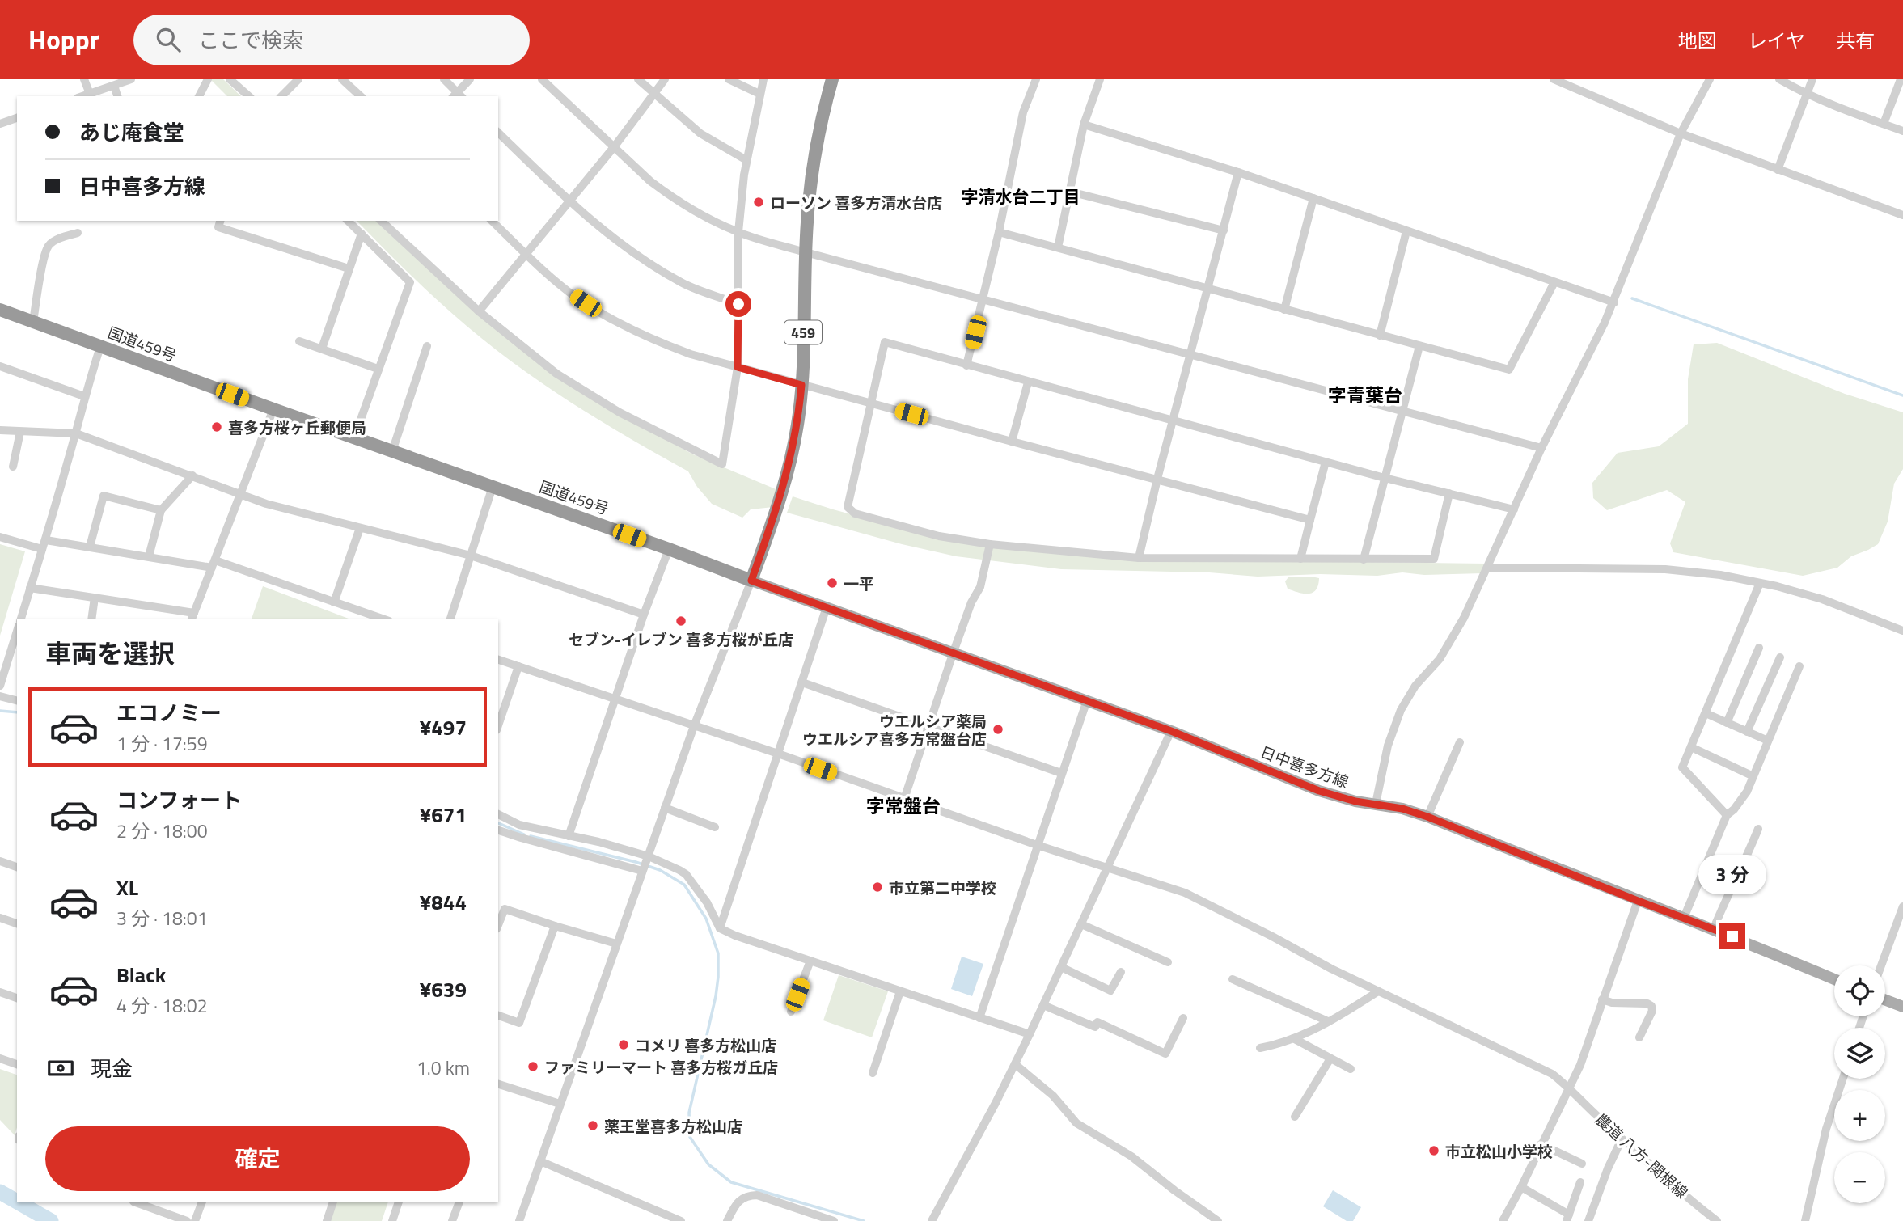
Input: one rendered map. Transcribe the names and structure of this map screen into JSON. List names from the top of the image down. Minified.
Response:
{"streets":{"highway":["459","国道459号"],"main road":["日中喜多方線"],"street":["農道 八方-関根線"]},"crossings":[["459","国道459号"],["459","日中喜多方線"],["国道459号","日中喜多方線"]],"districts":["字清水台二丁目","字青葉台","字常盤台"],"places":["ローソン 喜多方清水台店","喜多方桜ヶ丘郵便局","一平","セブン-イレブン 喜多方桜が丘店","ウエルシア薬局 ウエルシア喜多方常盤台店","市立第二中学校","コメリ 喜多方松山店","ファミリーマート 喜多方桜ガ丘店","薬王堂喜多方松山店","市立松山小学校"],"page":{"header":"Hoppr","search":"ここで検索","nav":["地図","レイヤ","共有"],"banner":["あじ庵食堂","日中喜多方線"],"heading":"車両を選択","list":[{"name":"エコノミー","note":"1 分 · 17:59","value":"¥497"},{"name":"コンフォート","note":"2 分 · 18:00","value":"¥671"},{"name":"XL","note":"3 分 · 18:01","value":"¥844"},{"name":"Black","note":"4 分 · 18:02","value":"¥639"}],"bubble":"3 分","map_buttons":["+","−"],"pay":["現金","1.0 km"],"buttons":"確定"}}
